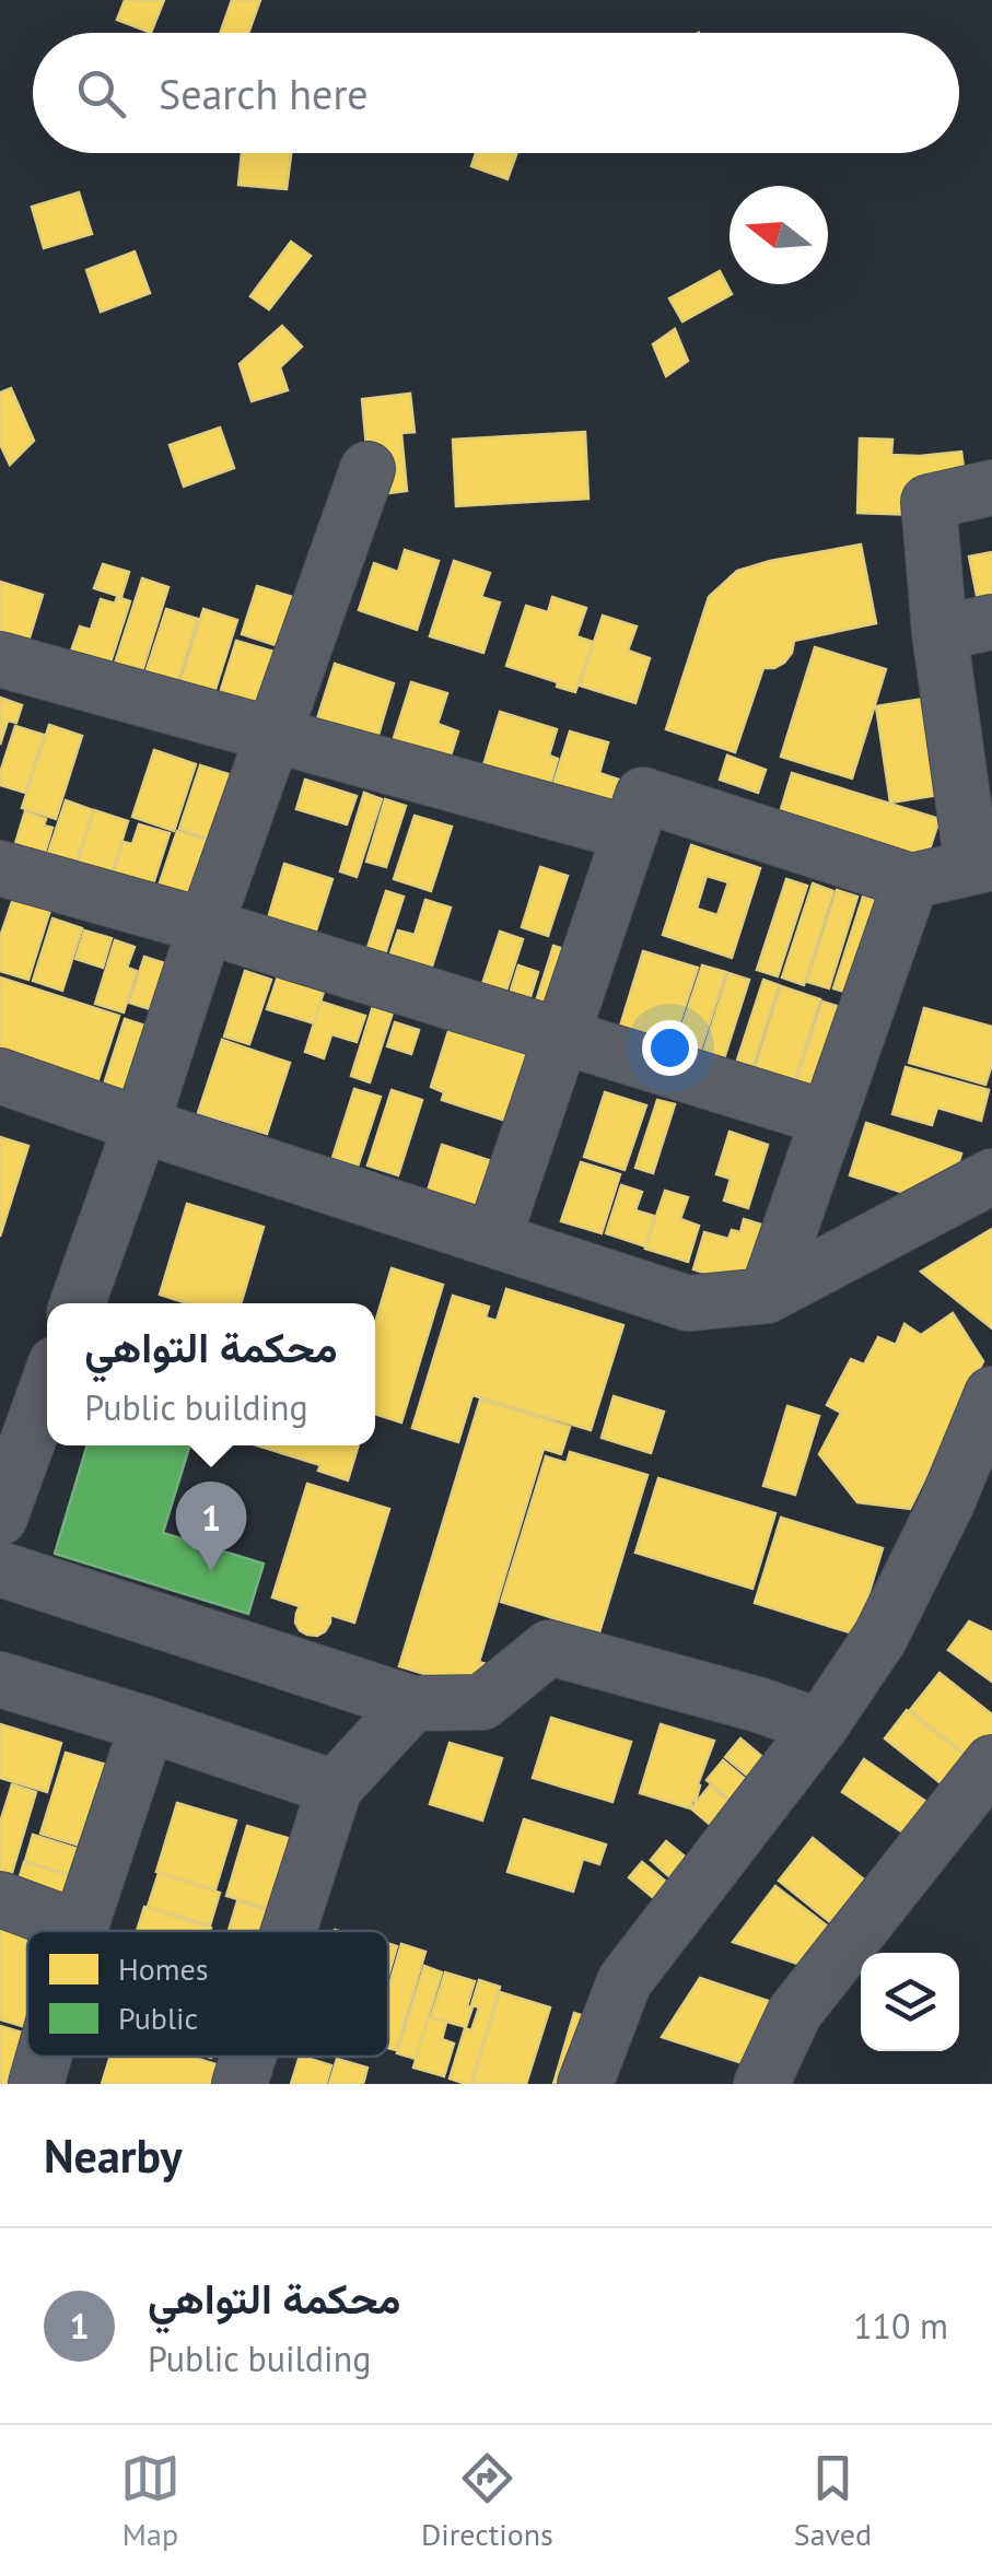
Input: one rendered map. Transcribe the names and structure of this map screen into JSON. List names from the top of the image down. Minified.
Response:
{"legend":["Homes","Public"],"north":"left","page":{"search":"Search here","popup":["محكمة التواهي","Public building"],"pins":"1","heading":"Nearby","list":[{"mark":"1","name":"محكمة التواهي","note":"Public building","value":"110 m"}],"nav":["Map","Directions","Saved"]}}
